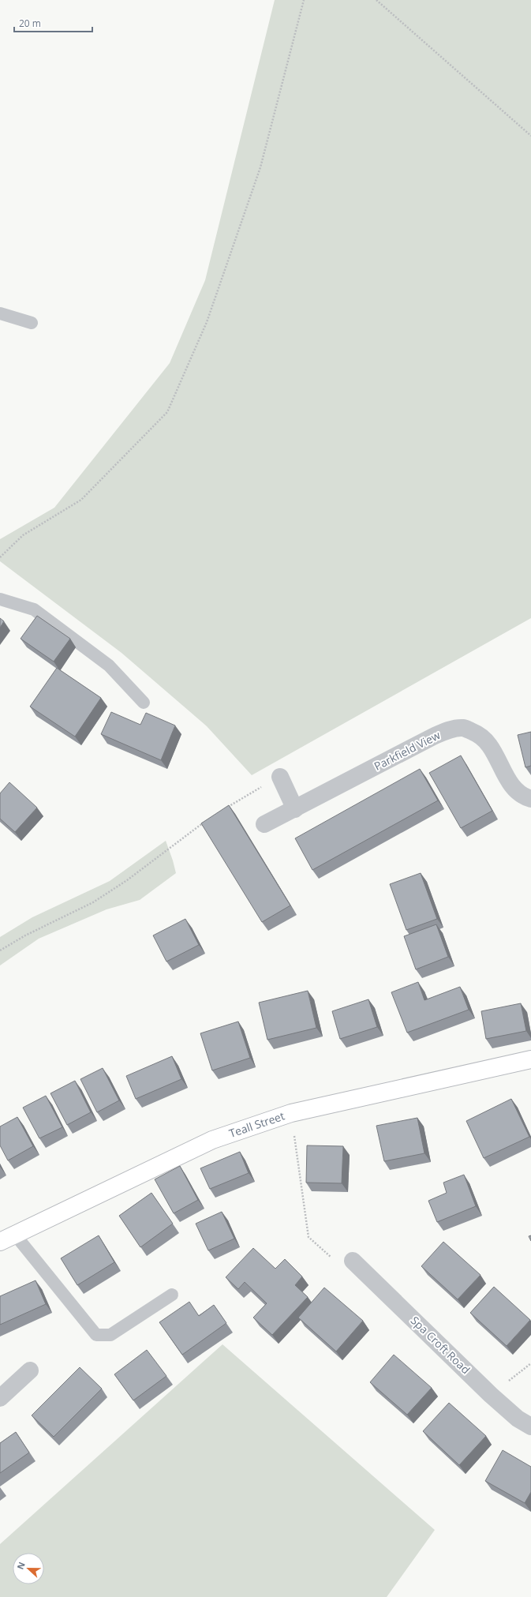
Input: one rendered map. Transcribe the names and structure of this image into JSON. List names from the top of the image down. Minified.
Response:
{"streets":{"street":["Parkfield View","Teall Street","Spa Croft Road"]},"scale_bar":"20 m","north":"left"}
